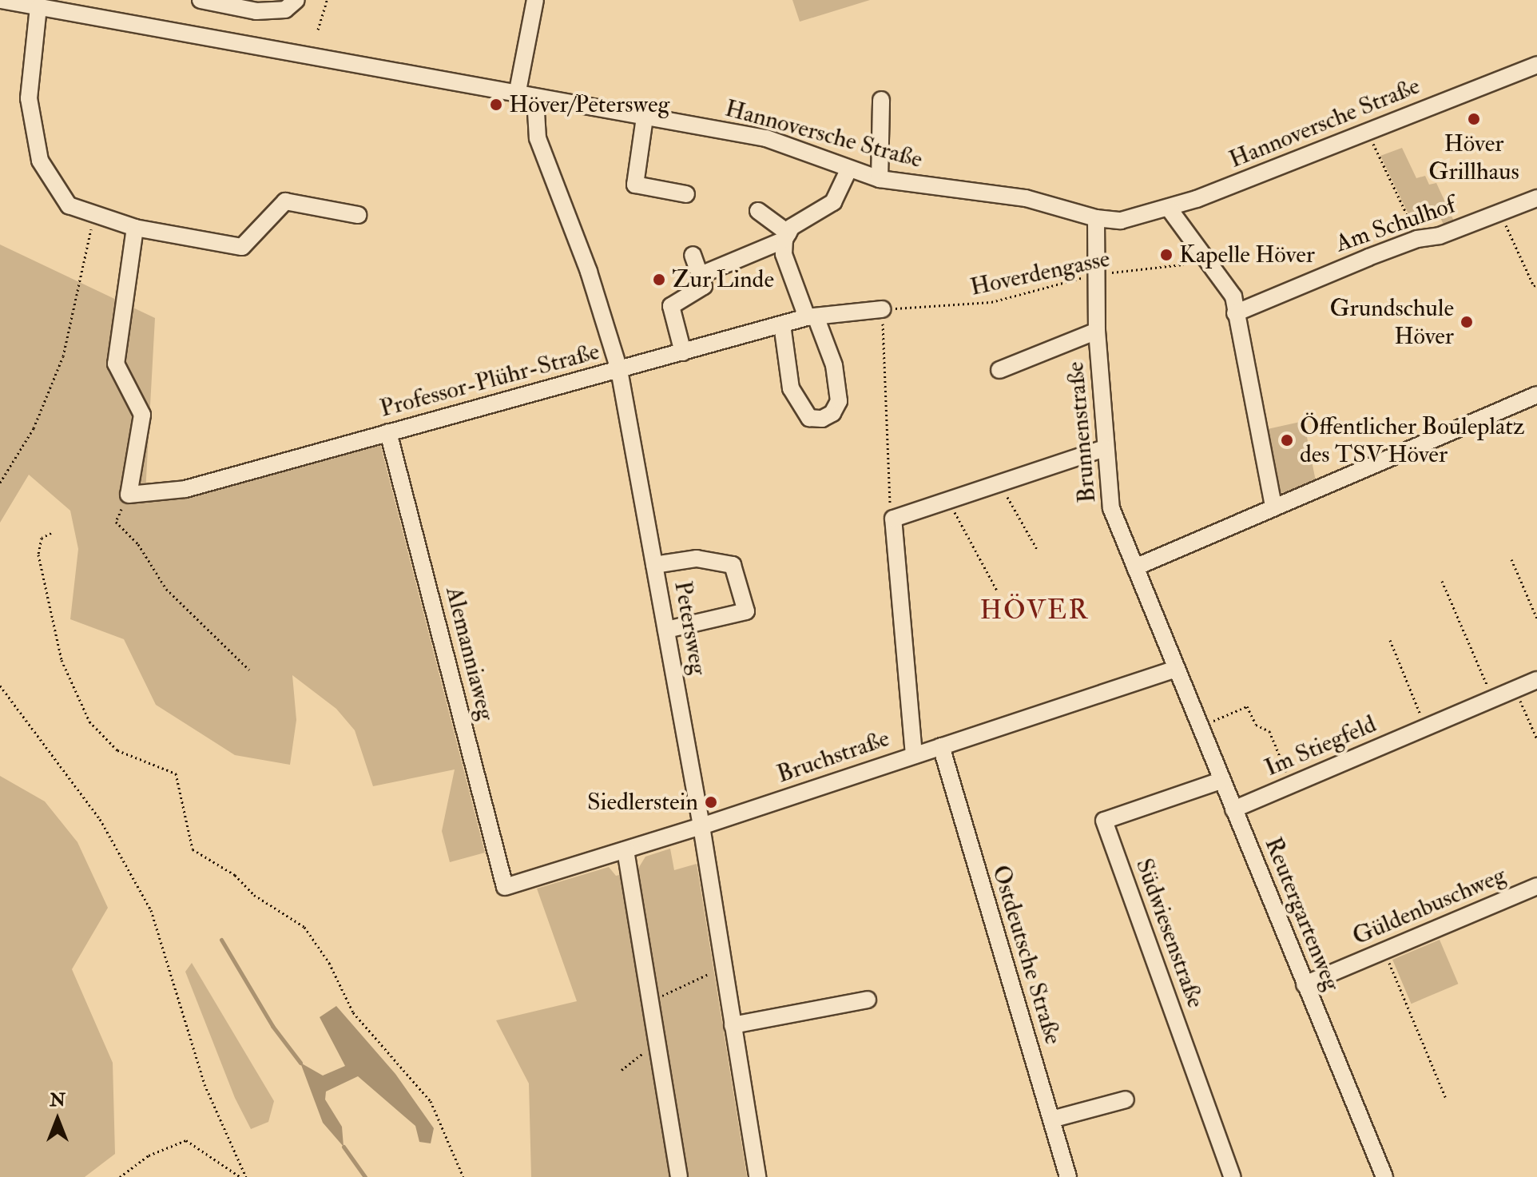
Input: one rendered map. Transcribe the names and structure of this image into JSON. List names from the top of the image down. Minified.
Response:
{"streets":{"street":["Hannoversche Straße","Am Schulhof","Professor-Plühr-Straße","Brunnenstraße","Petersweg","Alemanniaweg","Im Stiegfeld","Bruchstraße","Güldenbuschweg","Reutergartenweg","Südwiesenstraße","Ostdeutsche Straße"],"path":["Hoverdengasse"]},"crossings":[["Hannoversche Straße","Brunnenstraße"],["Hannoversche Straße","Petersweg"],["Hoverdengasse","Professor-Plühr-Straße"],["Hoverdengasse","Brunnenstraße"],["Professor-Plühr-Straße","Petersweg"],["Professor-Plühr-Straße","Alemanniaweg"],["Brunnenstraße","Bruchstraße"],["Brunnenstraße","Reutergartenweg"],["Petersweg","Bruchstraße"],["Alemanniaweg","Bruchstraße"],["Im Stiegfeld","Reutergartenweg"],["Bruchstraße","Reutergartenweg"],["Bruchstraße","Ostdeutsche Straße"],["Güldenbuschweg","Reutergartenweg"],["Reutergartenweg","Südwiesenstraße"]],"districts":["HÖVER"],"places":["Höver/Petersweg","Höver Grillhaus","Kapelle Höver","Zur Linde","Grundschule Höver","Öffentlicher Bouleplatz des TSV Höver","Siedlerstein"],"north":"top"}
